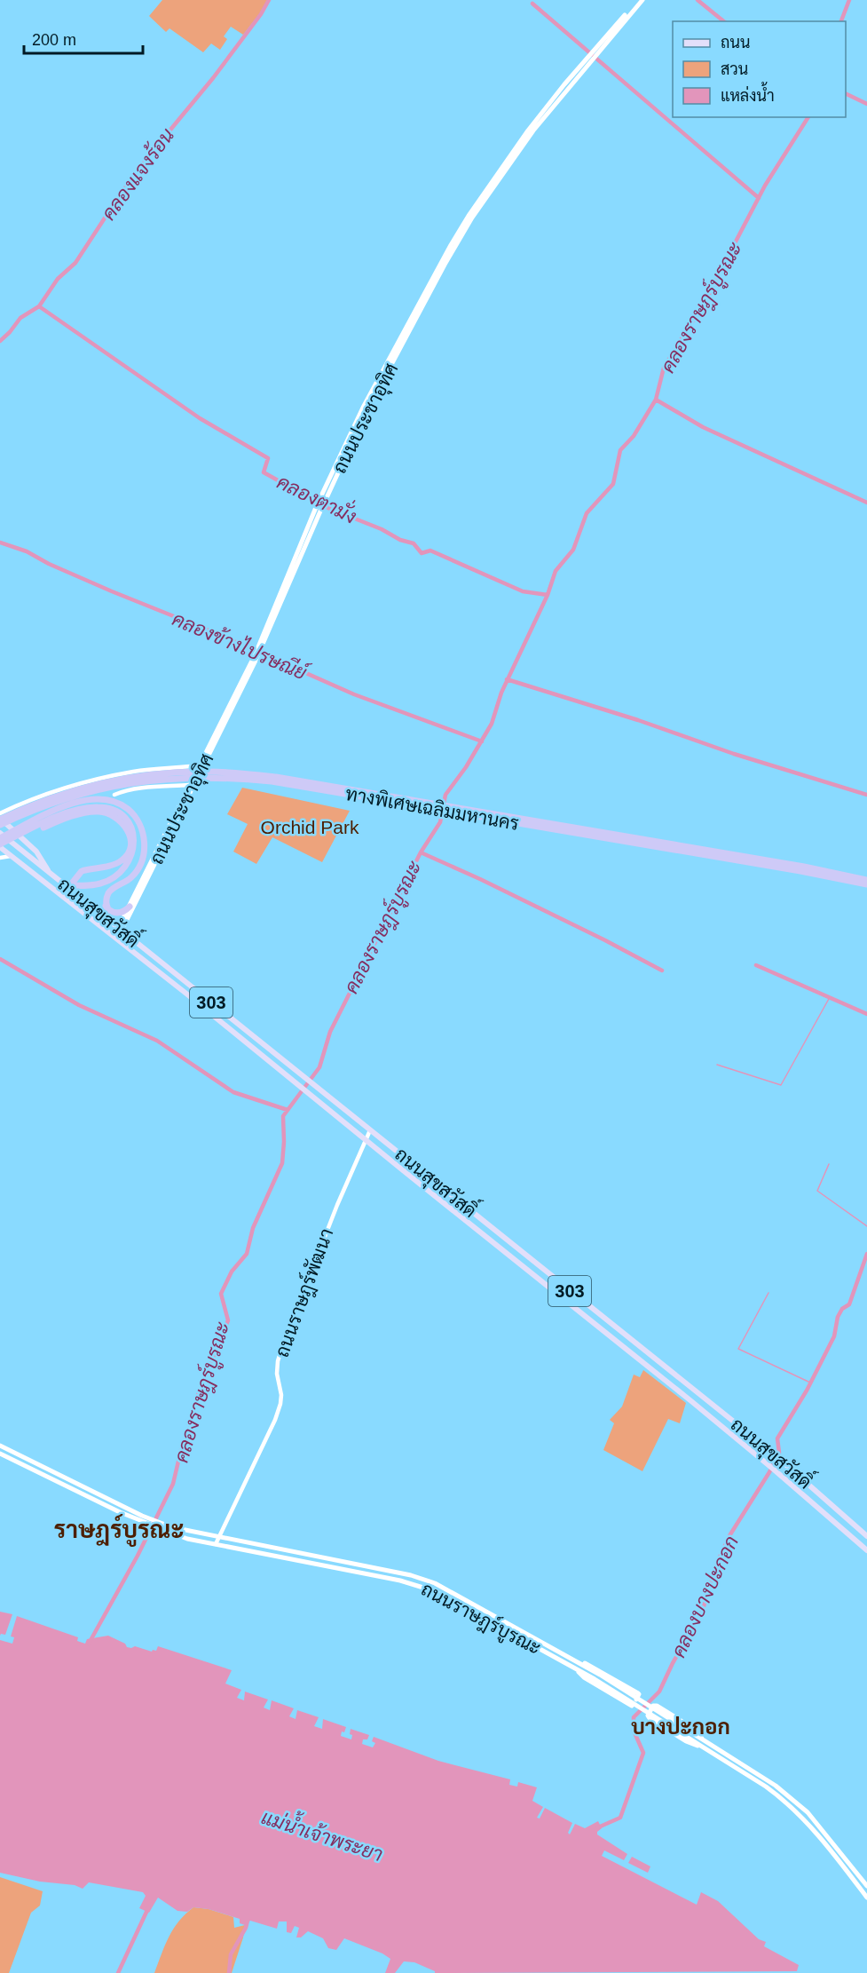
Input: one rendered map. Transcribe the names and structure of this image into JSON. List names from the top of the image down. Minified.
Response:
{"streets":{"highway":["ทางพิเศษเฉลิมมหานคร"],"main road":["ถนนประชาอุทิศ","ถนนสุขสวัสดิ์","303","ถนนราษฎร์บูรณะ"],"street":["ถนนราษฎร์พัฒนา"]},"crossings":[["ถนนประชาอุทิศ","ถนนสุขสวัสดิ์"],["ถนนสุขสวัสดิ์","ถนนราษฎร์พัฒนา"],["ถนนราษฎร์พัฒนา","ถนนราษฎร์บูรณะ"]],"districts":["ราษฎร์บูรณะ","บางปะกอก"],"water":["คลองแจงร้อน","คลองราษฎร์บูรณะ","คลองตามั่ง","คลองข้างไปรษณีย์","คลองบางปะกอก","แม่น้ำเจ้าพระยา"],"parks":["Orchid Park"],"legend":["ถนน","สวน","แหล่งน้ำ"],"scale_bar":"200 m"}
